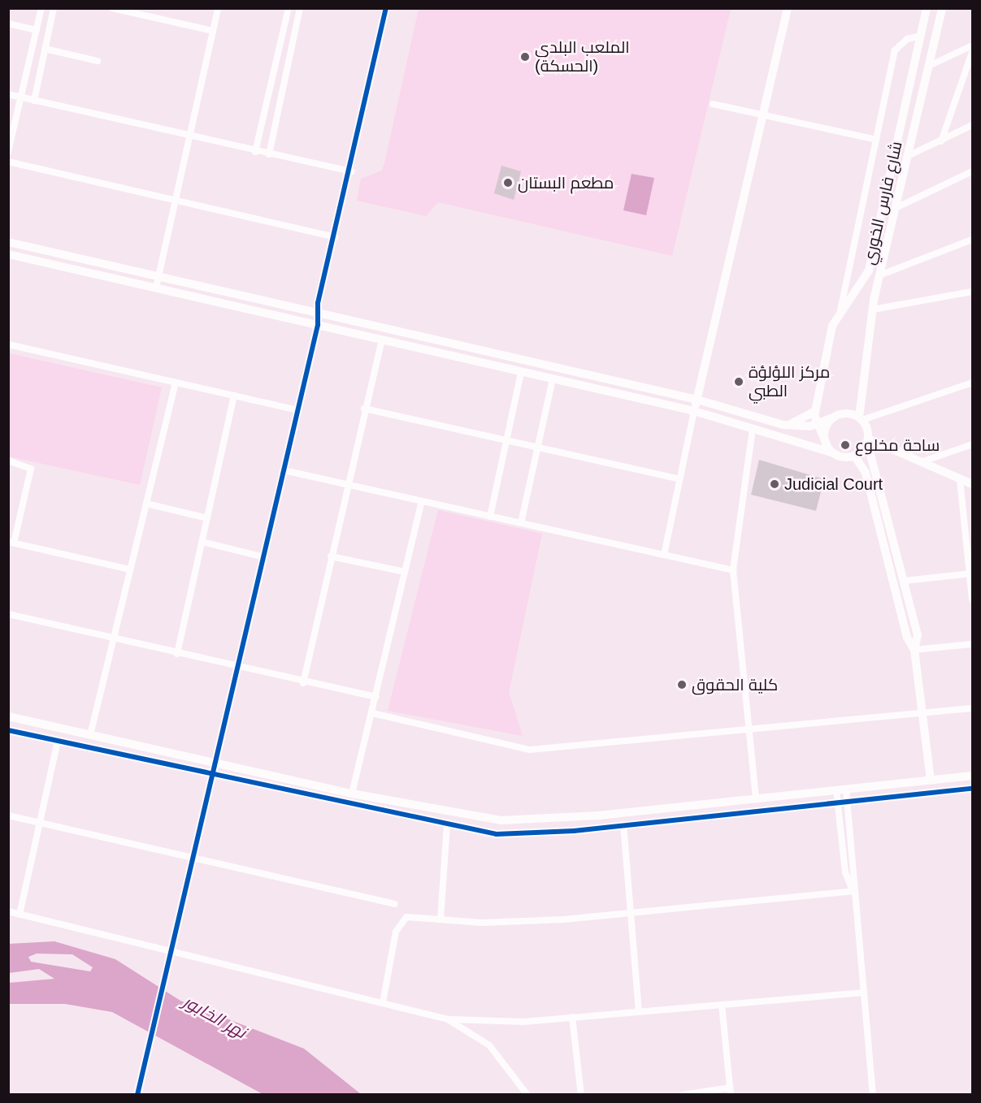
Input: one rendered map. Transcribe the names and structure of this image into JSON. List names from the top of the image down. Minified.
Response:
{"streets":{"street":["شارع فارس الخوري"]},"water":["نهر الخابور"],"places":["الملعب البلدي (الحسكة)","مطعم البستان","مركز اللؤلؤة الطبي","ساحة مخلوع","Judicial Court","كلية الحقوق"]}
